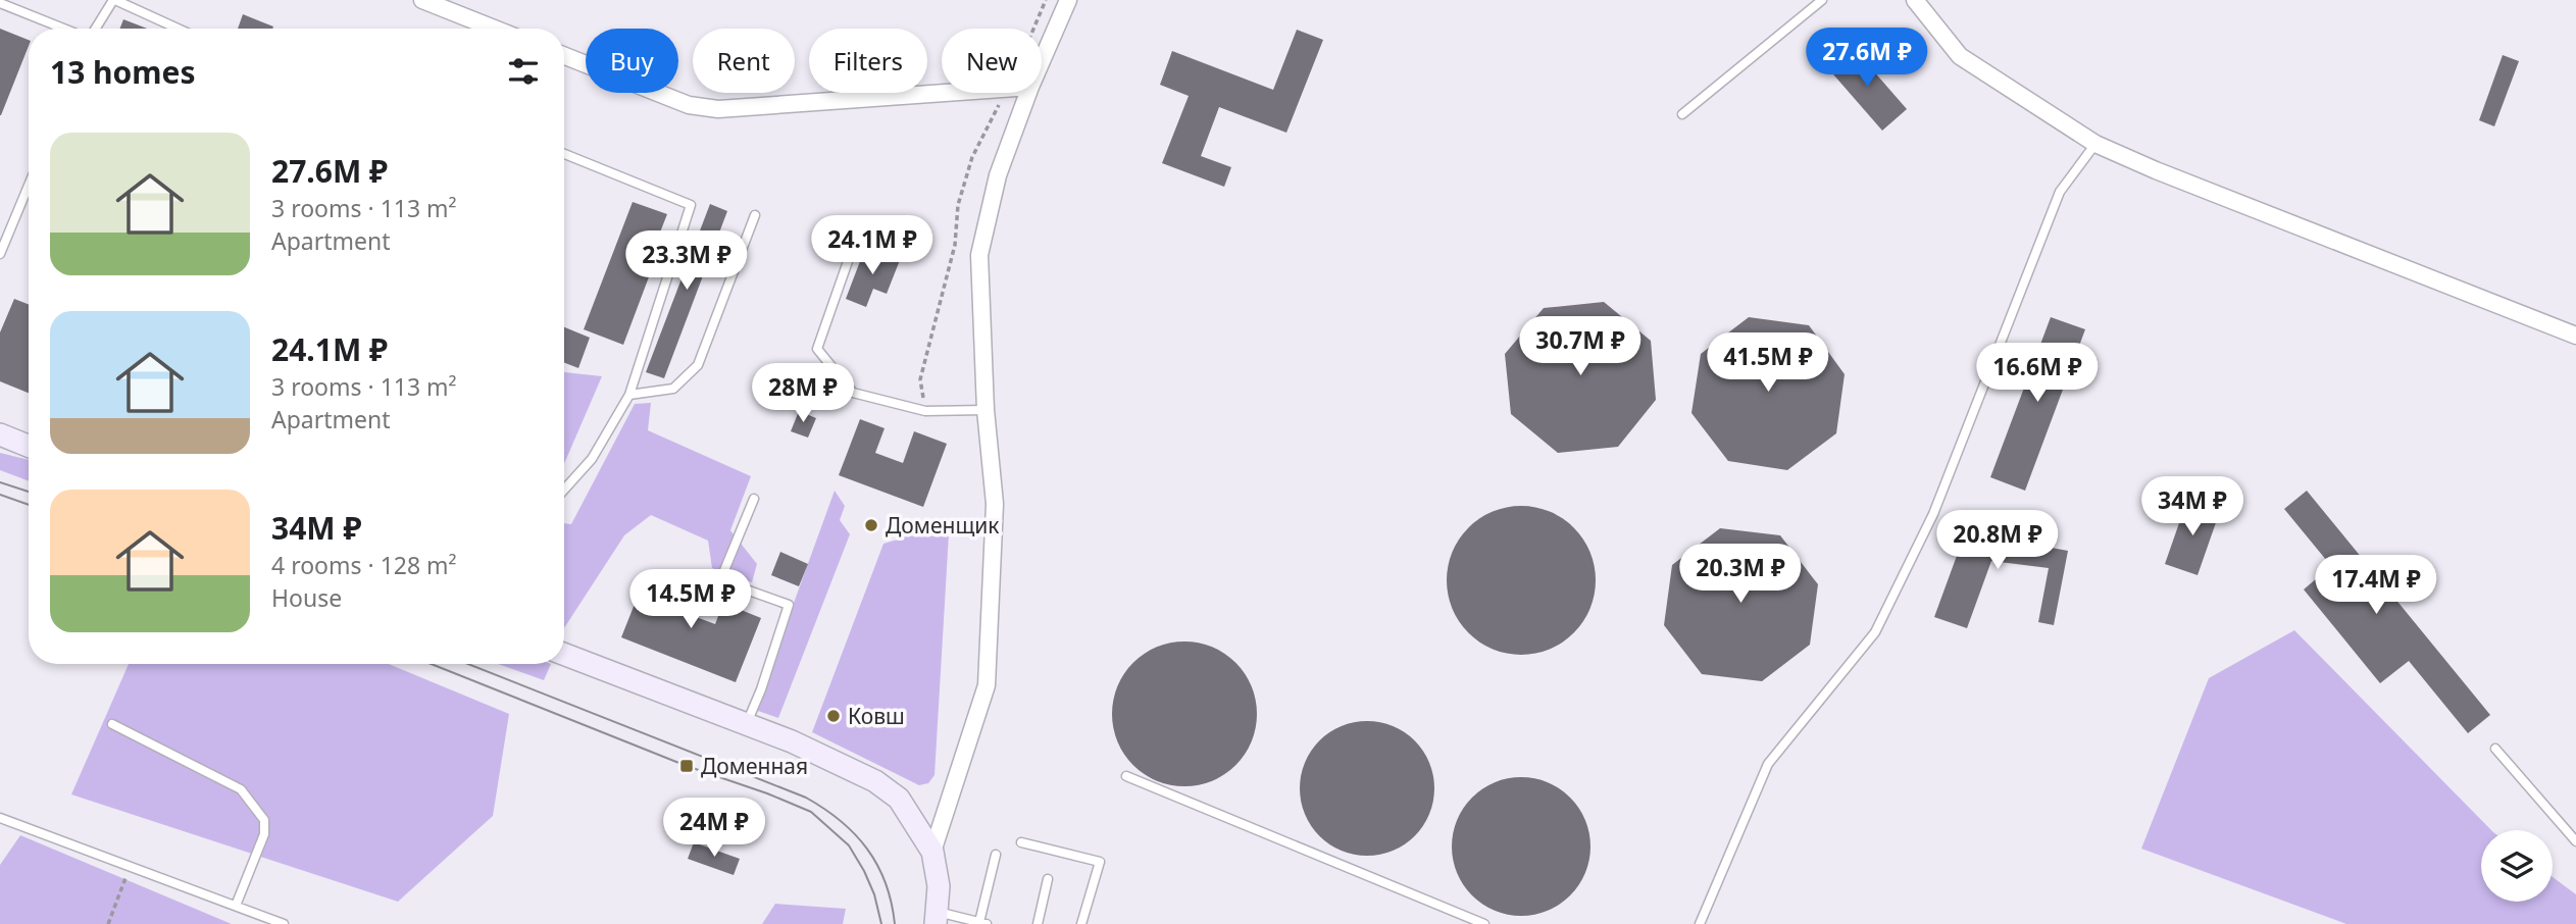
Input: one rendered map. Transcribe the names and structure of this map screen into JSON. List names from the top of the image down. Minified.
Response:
{"places":{"other":["Доменщик","Ковш"],"transit":["Доменная"]},"page":{"price":["27.6M ₽","24.1M ₽","23.3M ₽","30.7M ₽","41.5M ₽","16.6M ₽","28M ₽","34M ₽","20.8M ₽","20.3M ₽","17.4M ₽","14.5M ₽","24M ₽"],"chip":["Buy","Rent","Filters","New"],"heading":"13 homes","list":[{"name":"27.6M ₽","note":"3 rooms · 113 m² · Apartment"},{"name":"24.1M ₽","note":"3 rooms · 113 m² · Apartment"},{"name":"34M ₽","note":"4 rooms · 128 m² · House"}]}}
